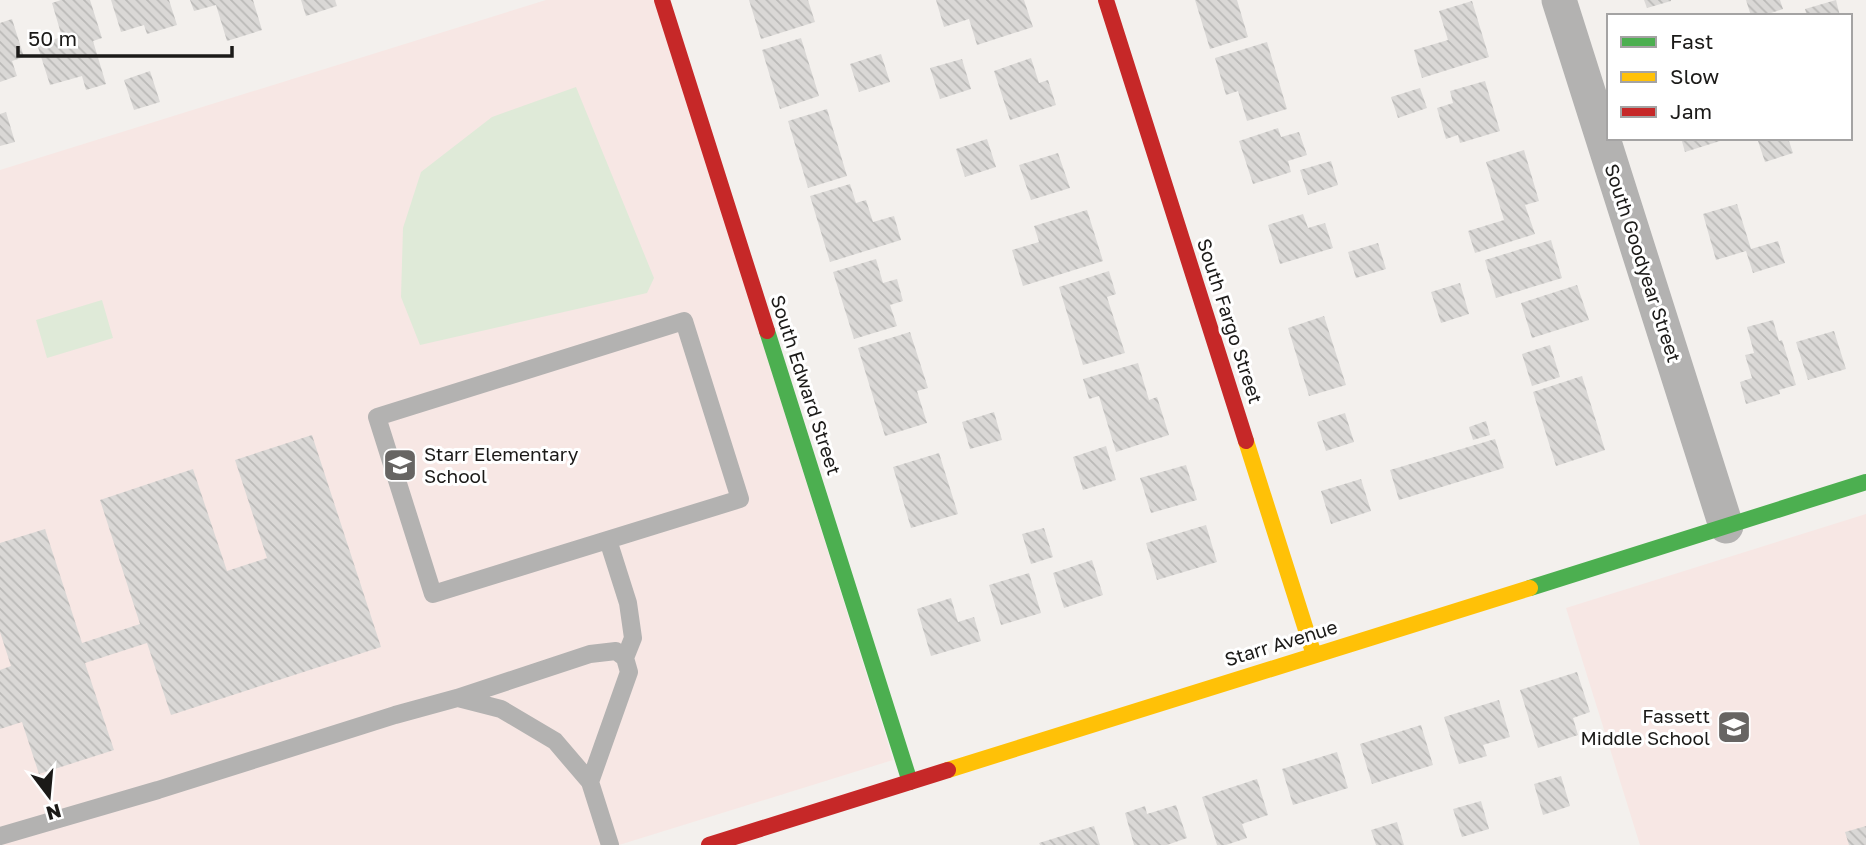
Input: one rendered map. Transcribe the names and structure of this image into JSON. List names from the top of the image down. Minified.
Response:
{"streets":{"street":["South Goodyear Street","South Fargo Street","South Edward Street","Starr Avenue"]},"crossings":[["South Goodyear Street","Starr Avenue"],["South Fargo Street","Starr Avenue"],["South Edward Street","Starr Avenue"]],"places":{"school or university":["Starr Elementary School","Fassett Middle School"]},"legend":["Fast","Slow","Jam"],"scale_bar":"50 m","north":"bottom"}
